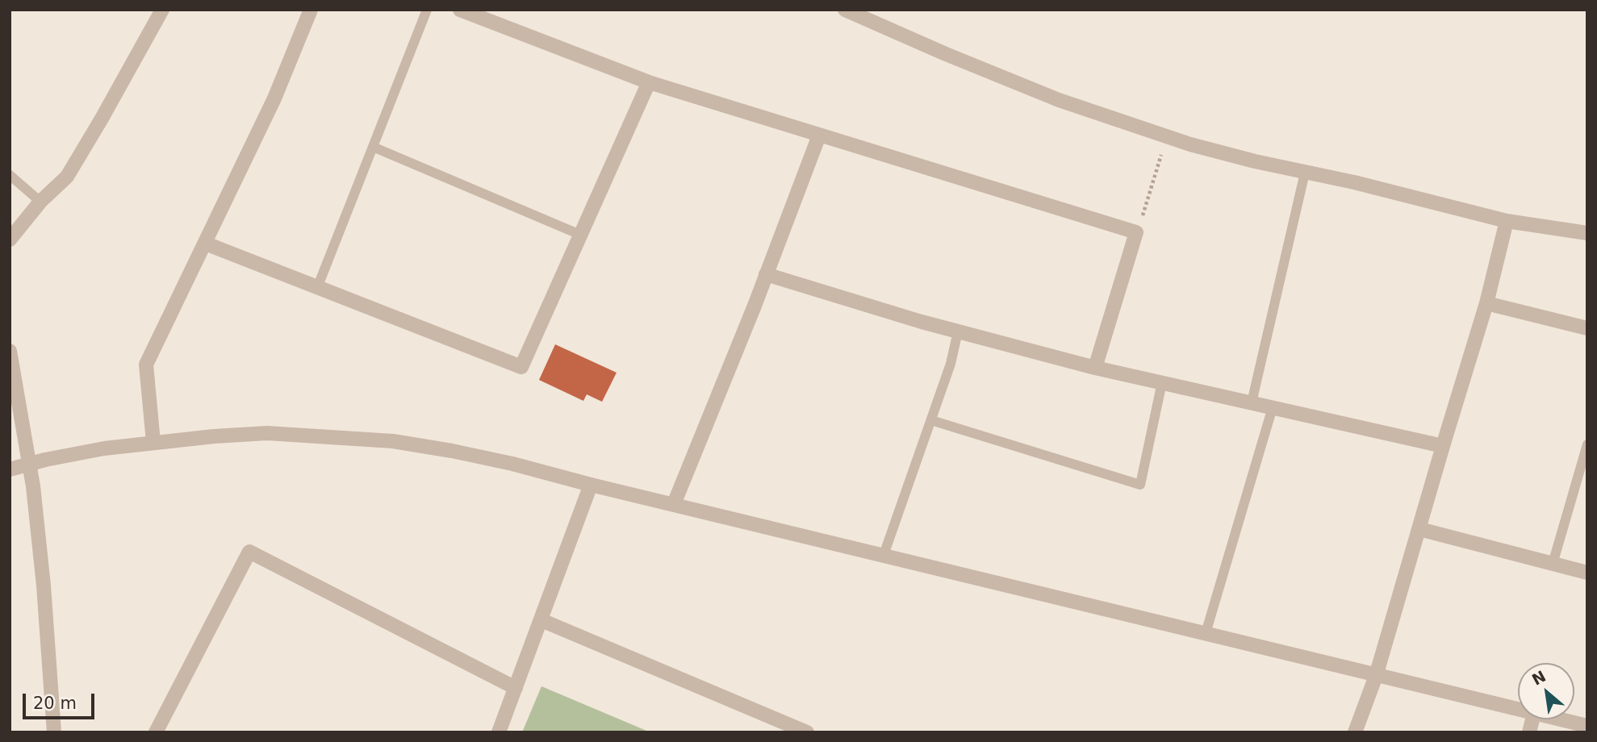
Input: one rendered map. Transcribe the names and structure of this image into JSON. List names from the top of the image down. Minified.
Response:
{"scale_bar":"20 m","north":"top left"}
